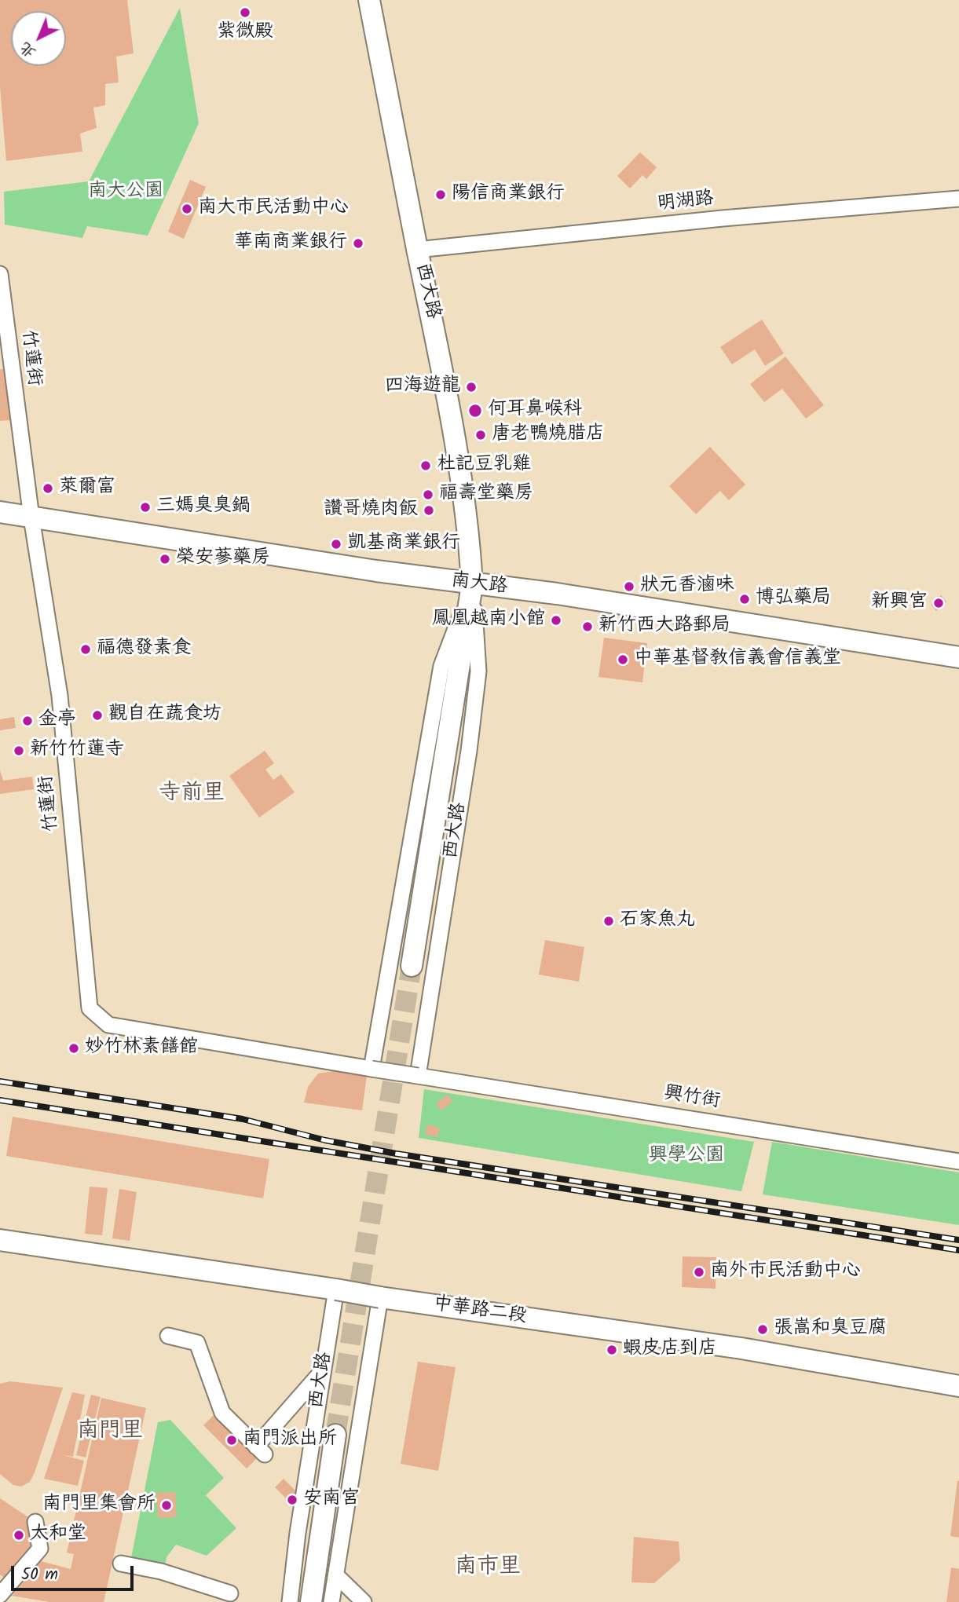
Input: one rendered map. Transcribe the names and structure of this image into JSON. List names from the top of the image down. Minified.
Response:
{"streets":{"street":["明湖路","西大路","竹蓮街","南大路","興竹街","中華路二段"]},"crossings":[["明湖路","西大路"],["西大路","竹蓮街"],["西大路","南大路"],["西大路","興竹街"],["西大路","中華路二段"],["竹蓮街","南大路"],["竹蓮街","興竹街"]],"districts":["寺前里","南門里","南市里"],"parks":["南大公園","興學公園"],"places":["紫微殿","陽信商業銀行","南大市民活動中心","華南商業銀行","四海遊龍","何耳鼻喉科","唐老鴨燒腊店","杜記豆乳雞","萊爾富","福壽堂藥房","三媽臭臭鍋","讚哥燒肉飯","凱基商業銀行","榮安蔘藥房","狀元香滷味","博弘藥局","新興宮","鳳凰越南小館","新竹西大路郵局","福德發素食","中華基督教信義會信義堂","觀自在蔬食坊","金亭","新竹竹蓮寺","石家魚丸","妙竹林素饍館","南外市民活動中心","張嵩和臭豆腐","蝦皮店到店","南門派出所","安南宮","南門里集會所","太和堂"],"scale_bar":"50 m","north":"bottom left"}
